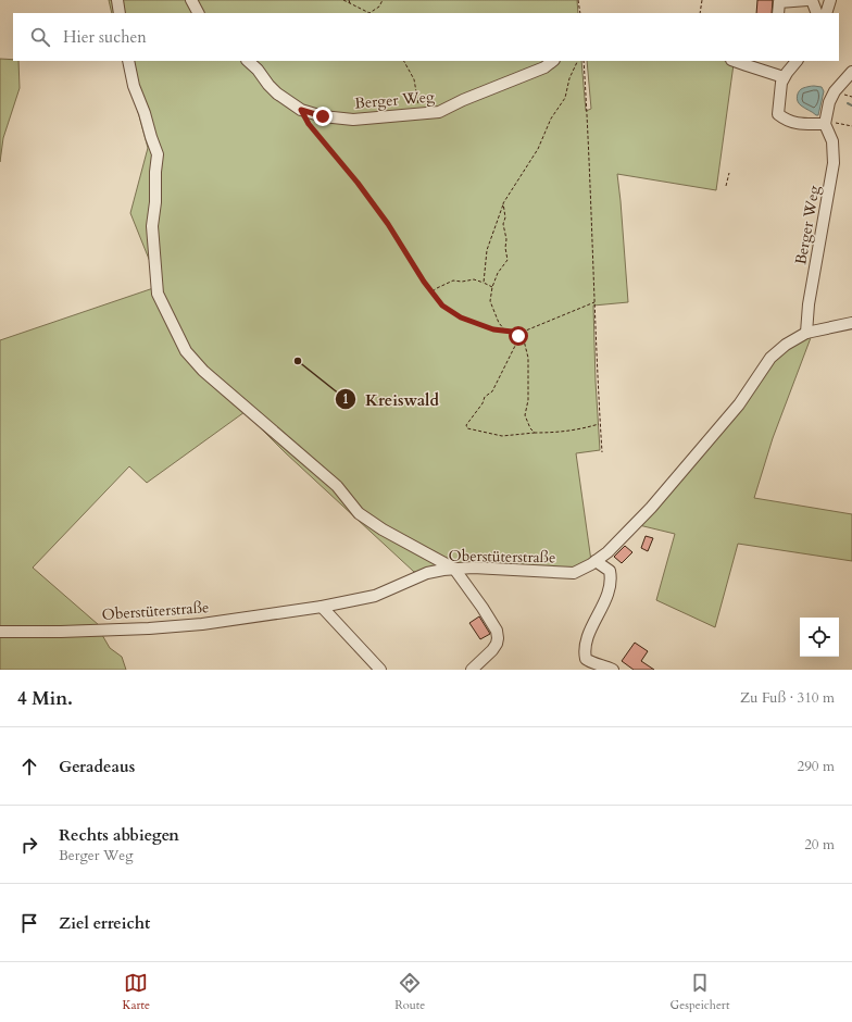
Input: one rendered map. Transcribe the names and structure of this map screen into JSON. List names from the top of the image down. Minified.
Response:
{"streets":{"street":["Berger Weg","Oberstüterstraße"]},"crossings":[["Berger Weg","Oberstüterstraße"]],"places":["Kreiswald"],"page":{"search":"Hier suchen","heading":["4 Min.","Zu Fuß · 310 m"],"list":[["Geradeaus","290 m"],["Rechts abbiegen","Berger Weg","20 m"],"Ziel erreicht"],"nav":["Karte","Route","Gespeichert"]}}
